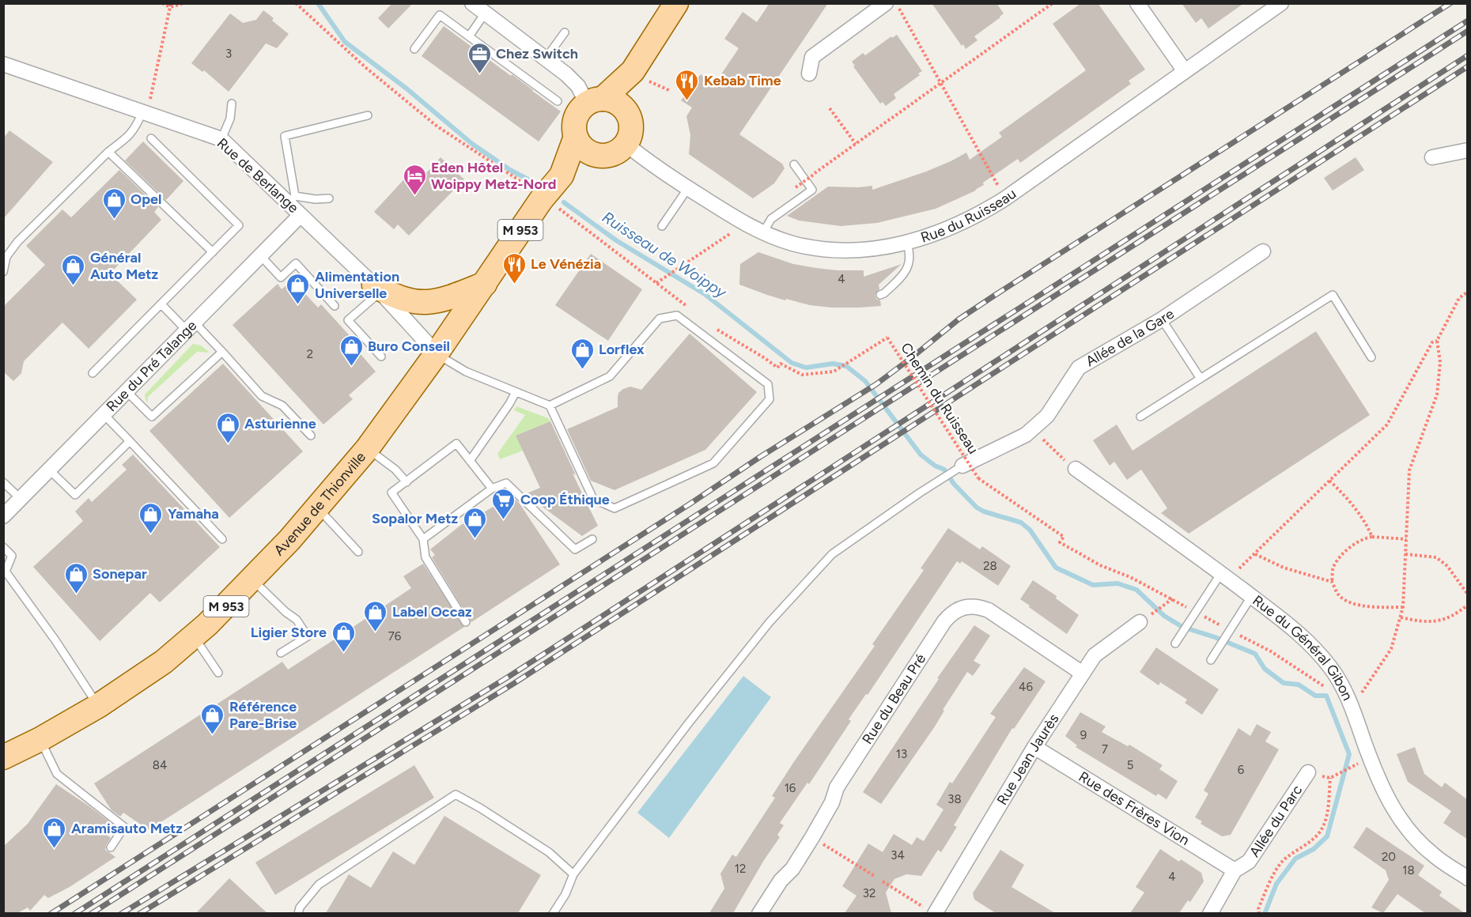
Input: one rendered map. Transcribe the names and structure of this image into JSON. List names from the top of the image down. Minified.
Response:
{"streets":{"main road":["M 953","Avenue de Thionville"],"street":["Rue de Berlange","Rue du Ruisseau","Allée de la Gare","Rue du Pré Talange","Rue du Général Gibon","Rue du Beau Pré","Rue Jean Jaurès","Rue des Frères Vion","Allée du Parc"],"path":["Chemin du Ruisseau"]},"crossings":[["Rue de Berlange","Rue du Pré Talange"],["Rue de Berlange","Avenue de Thionville"],["Rue du Ruisseau","Avenue de Thionville"],["Rue du Beau Pré","Rue Jean Jaurès"],["Rue Jean Jaurès","Rue des Frères Vion"],["Rue des Frères Vion","Allée du Parc"]],"water":["Ruisseau de Woippy"],"places":{"office":["Chez Switch"],"restaurant":["Kebab Time","Le Vénézia"],"hotel":["Eden Hôtel Woippy Metz-Nord"],"shop":["Opel","Général Auto Metz","Alimentation Universelle","Buro Conseil","Lorflex","Asturienne","Yamaha","Sopalor Metz","Sonepar","Label Occaz","Ligier Store","Référence Pare-Brise","Aramisauto Metz"],"supermarket":["Coop Éthique"]},"house_numbers":["3","4","2","28","76","46","9","7","13","84","5","6","16","38","34","20","12","18","4","32"]}
